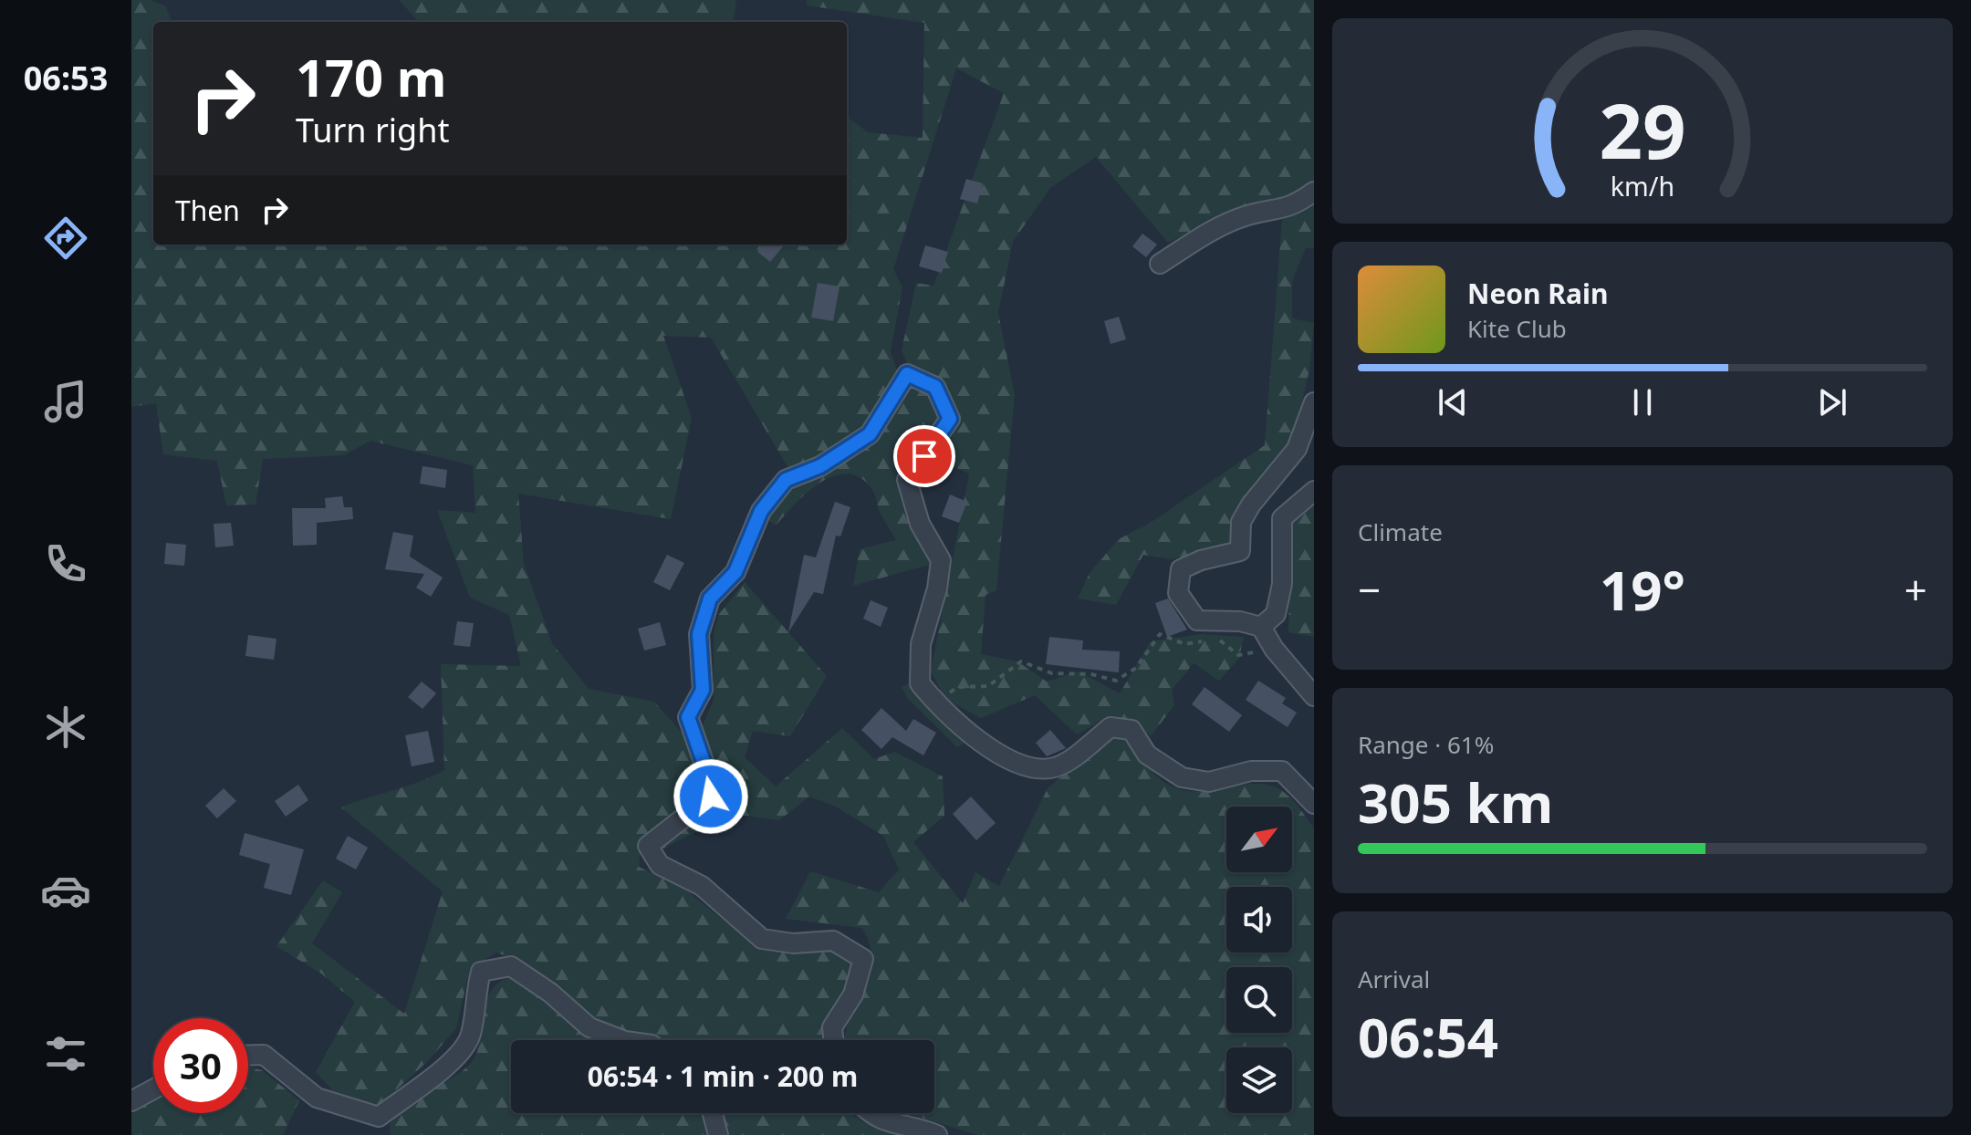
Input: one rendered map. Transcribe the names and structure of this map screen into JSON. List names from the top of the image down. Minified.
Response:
{"north":"top right","page":{"tabs":"06:53","turn":["170 m","Turn right"],"then":"Then","song":["Neon Rain","Kite Club"],"tile":["Climate",["Range · 61%","305 km"],["Arrival","06:54"]],"heat":["−","19°","+"],"limit":"30","trip":"06:54 · 1 min · 200 m","gauge":["29","km/h"]}}
